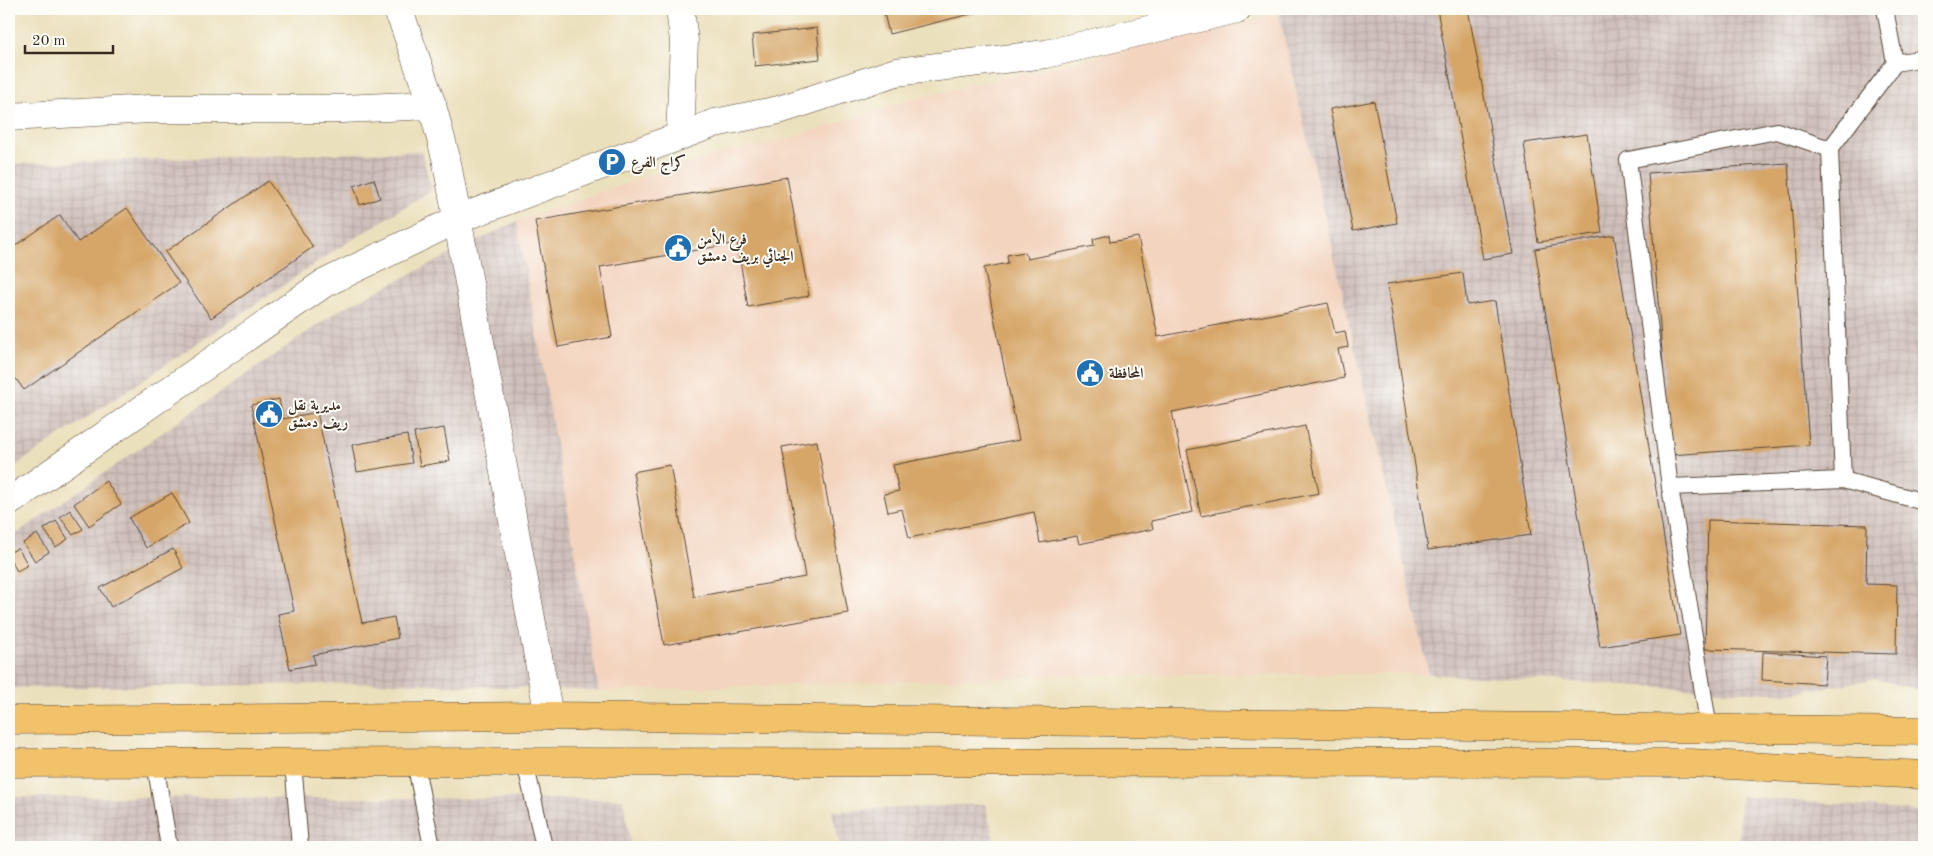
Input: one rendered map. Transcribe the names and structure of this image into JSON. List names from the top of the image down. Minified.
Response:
{"places":{"parking":["كراج الفرع"],"public building":["فرع الأمن الجنائي بريف دمشق","المحافظة","مديرية نقل ريف دمشق"]},"scale_bar":"20 m"}
